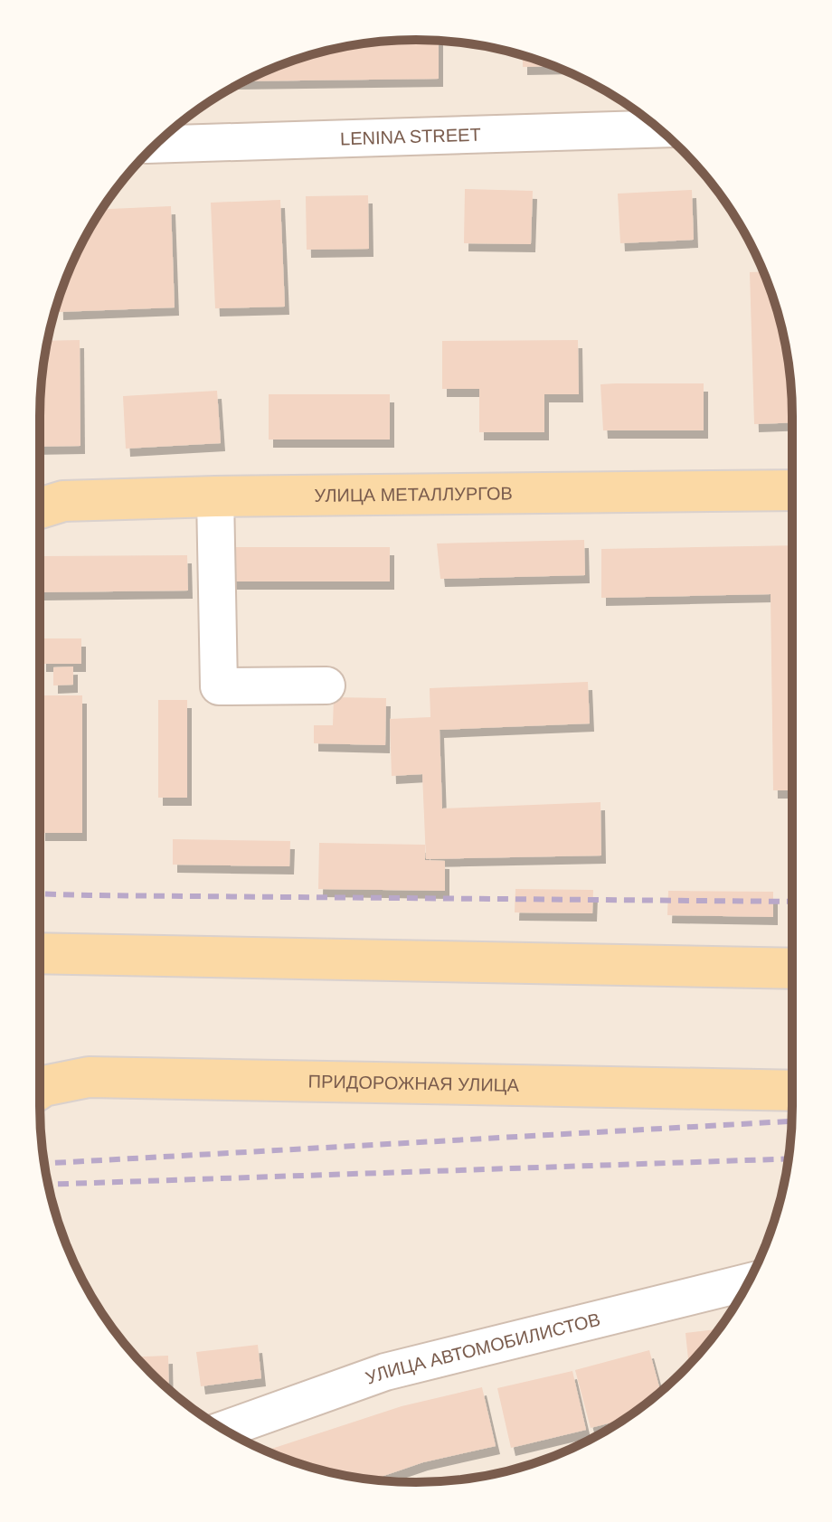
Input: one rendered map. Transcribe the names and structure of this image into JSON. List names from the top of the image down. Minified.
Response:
{"streets":{"main road":["УЛИЦА МЕТАЛЛУРГОВ","ПРИДОРОЖНАЯ УЛИЦА"],"street":["LENINA STREET","УЛИЦА АВТОМОБИЛИСТОВ"]}}
